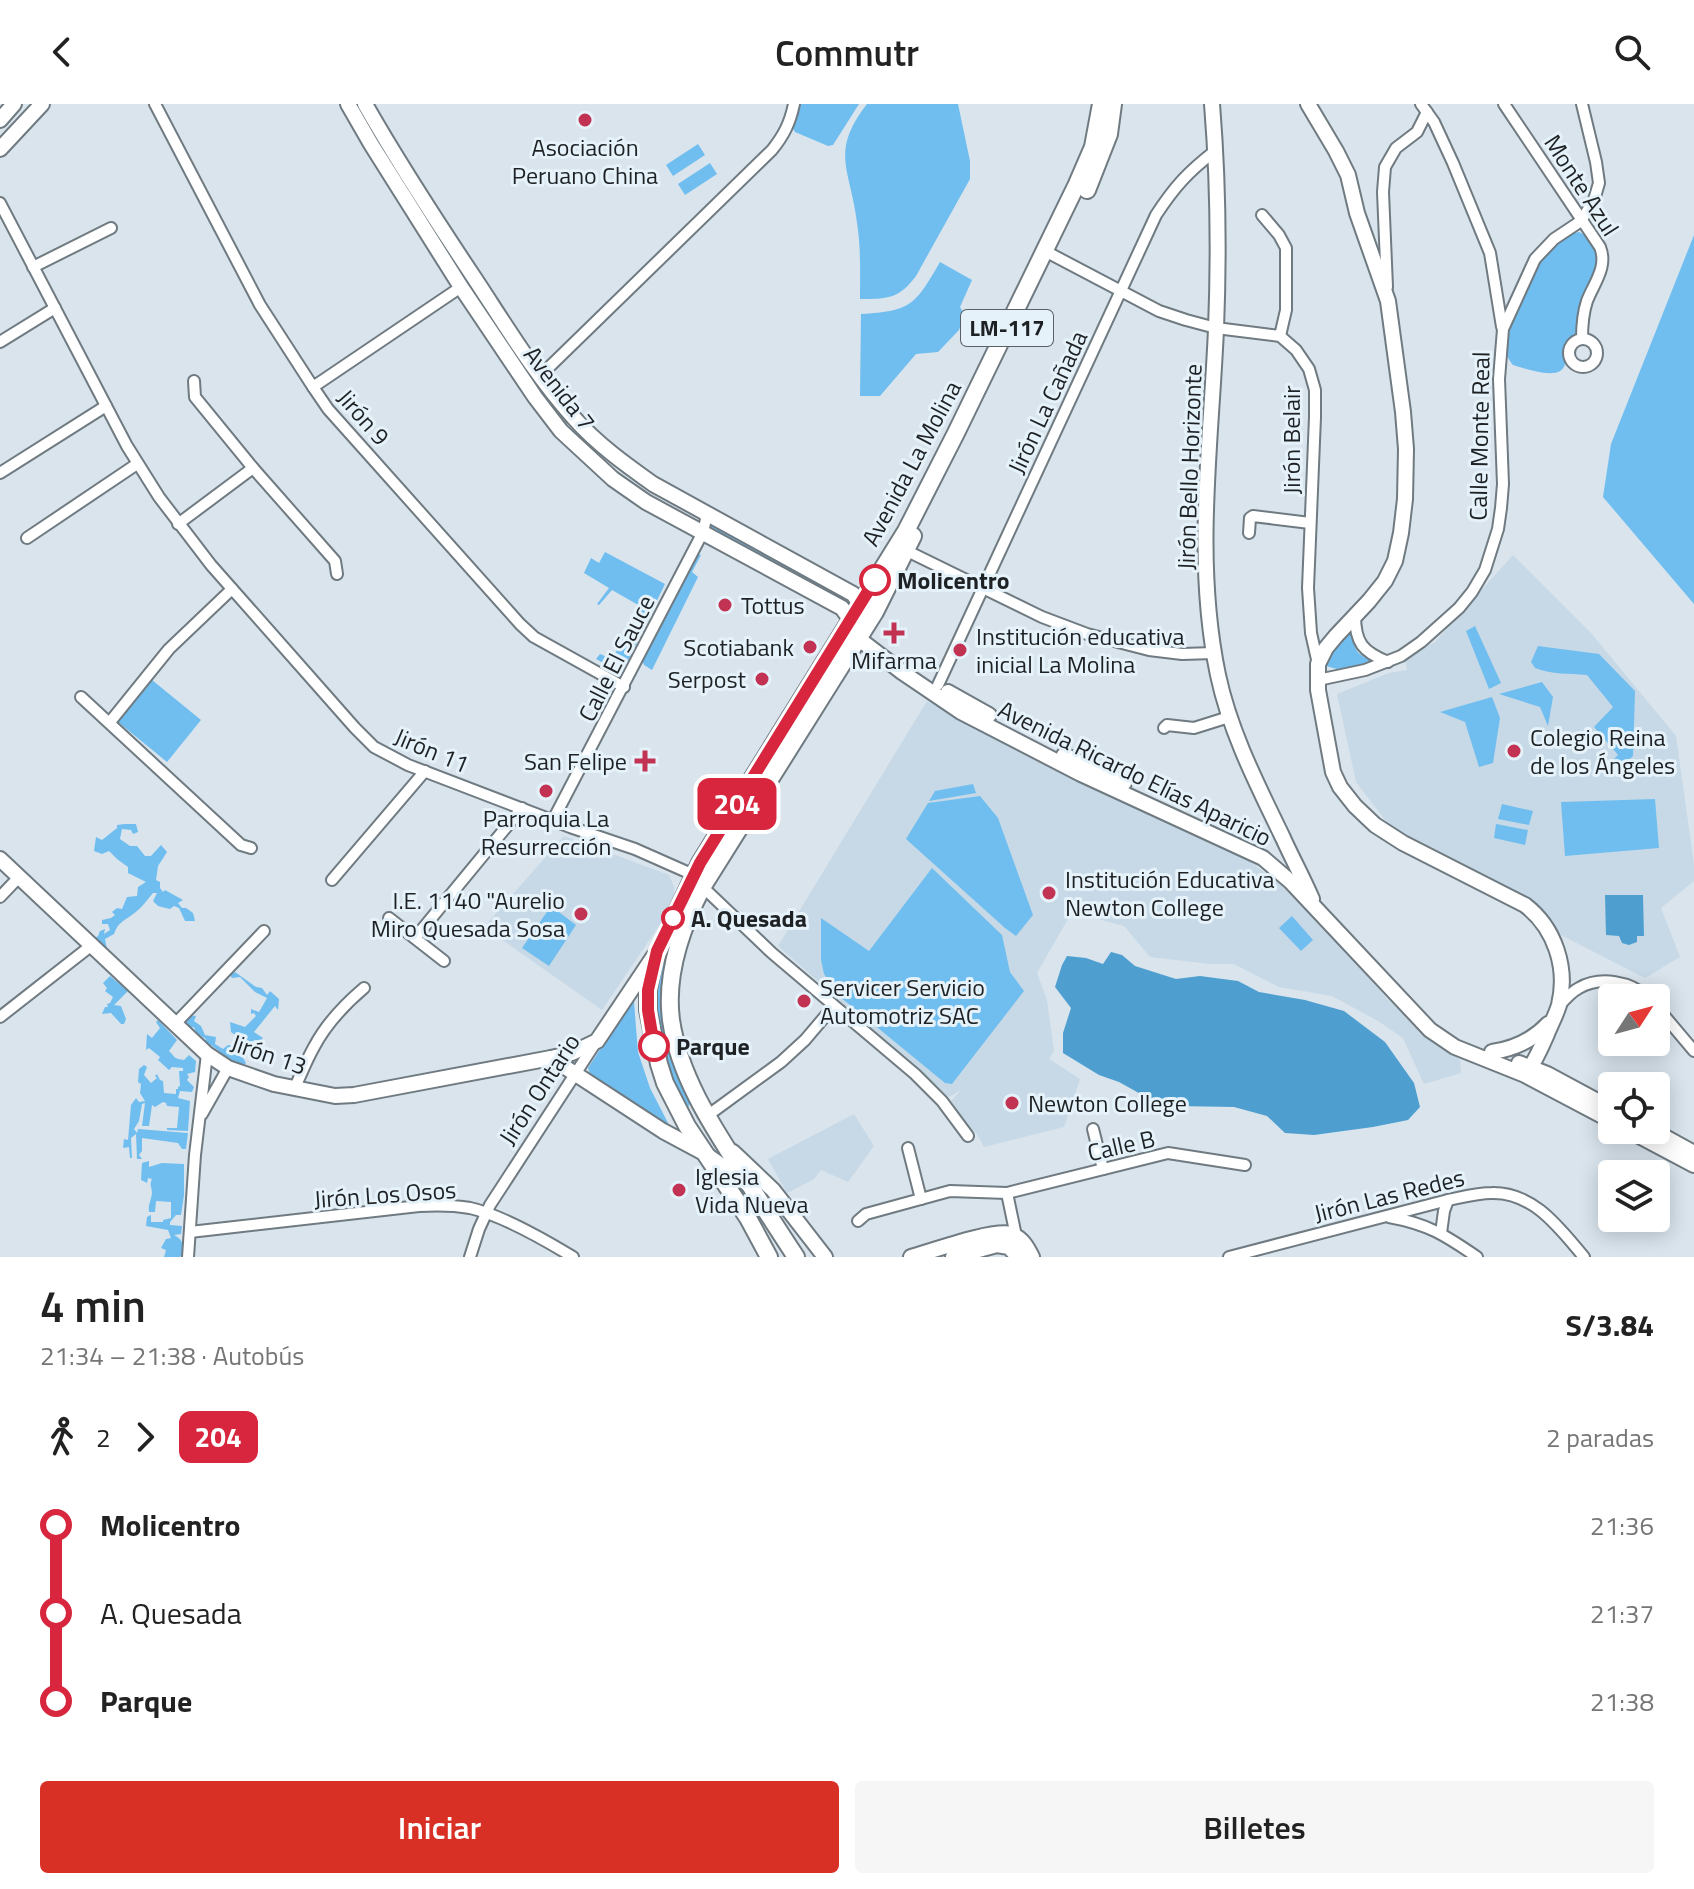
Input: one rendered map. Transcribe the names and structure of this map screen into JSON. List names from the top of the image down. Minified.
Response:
{"streets":{"main road":["LM-117","Avenida La Molina"],"street":["Monte Azul","Avenida 7","Jirón La Cañada","Jirón 9","Calle Monte Real","Jirón Belair","Jirón Bello Horizonte","Calle El Sauce","Jirón 11","Avenida Ricardo Elías Aparicio","Jirón 13","Jirón Ontario","Calle B","Jirón Los Osos","Jirón Las Redes"]},"crossings":[["Monte Azul","Calle Monte Real"],["Avenida 7","Avenida La Molina"],["Avenida 7","Calle El Sauce"],["Avenida 7","Avenida Ricardo Elías Aparicio"],["Jirón La Cañada","Jirón Bello Horizonte"],["Jirón La Cañada","Avenida Ricardo Elías Aparicio"],["Jirón 9","Calle El Sauce"],["Avenida La Molina","Jirón 11"],["Avenida La Molina","Avenida Ricardo Elías Aparicio"],["Avenida La Molina","Jirón Ontario"],["Jirón Bello Horizonte","Avenida Ricardo Elías Aparicio"],["Calle El Sauce","Jirón 11"],["Jirón 13","Jirón Ontario"],["Jirón Ontario","Jirón Los Osos"]],"places":{"other":["Asociación Peruano China","Molicentro","Tottus","Scotiabank","Institución educativa inicial La Molina","Serpost","Colegio Reina de los Ángeles","Parroquia La Resurrección","Institución Educativa Newton College","I.E. 1140 \"Aurelio Miro Quesada Sosa","A. Quesada","Servicer Servicio Automotriz SAC","Parque","Newton College","Iglesia Vida Nueva"],"health":["Mifarma","San Felipe"]},"lines":["bus line 204"],"north":"top right","page":{"header":"Commutr","on_map":"204","heading":["4 min","21:34 – 21:38 · Autobús","S/3.84"],"legs":["2","204","2 paradas"],"list":[{"name":"Molicentro","value":"21:36"},{"name":"A. Quesada","value":"21:37"},{"name":"Parque","value":"21:38"}],"buttons":["Iniciar","Billetes"]}}
